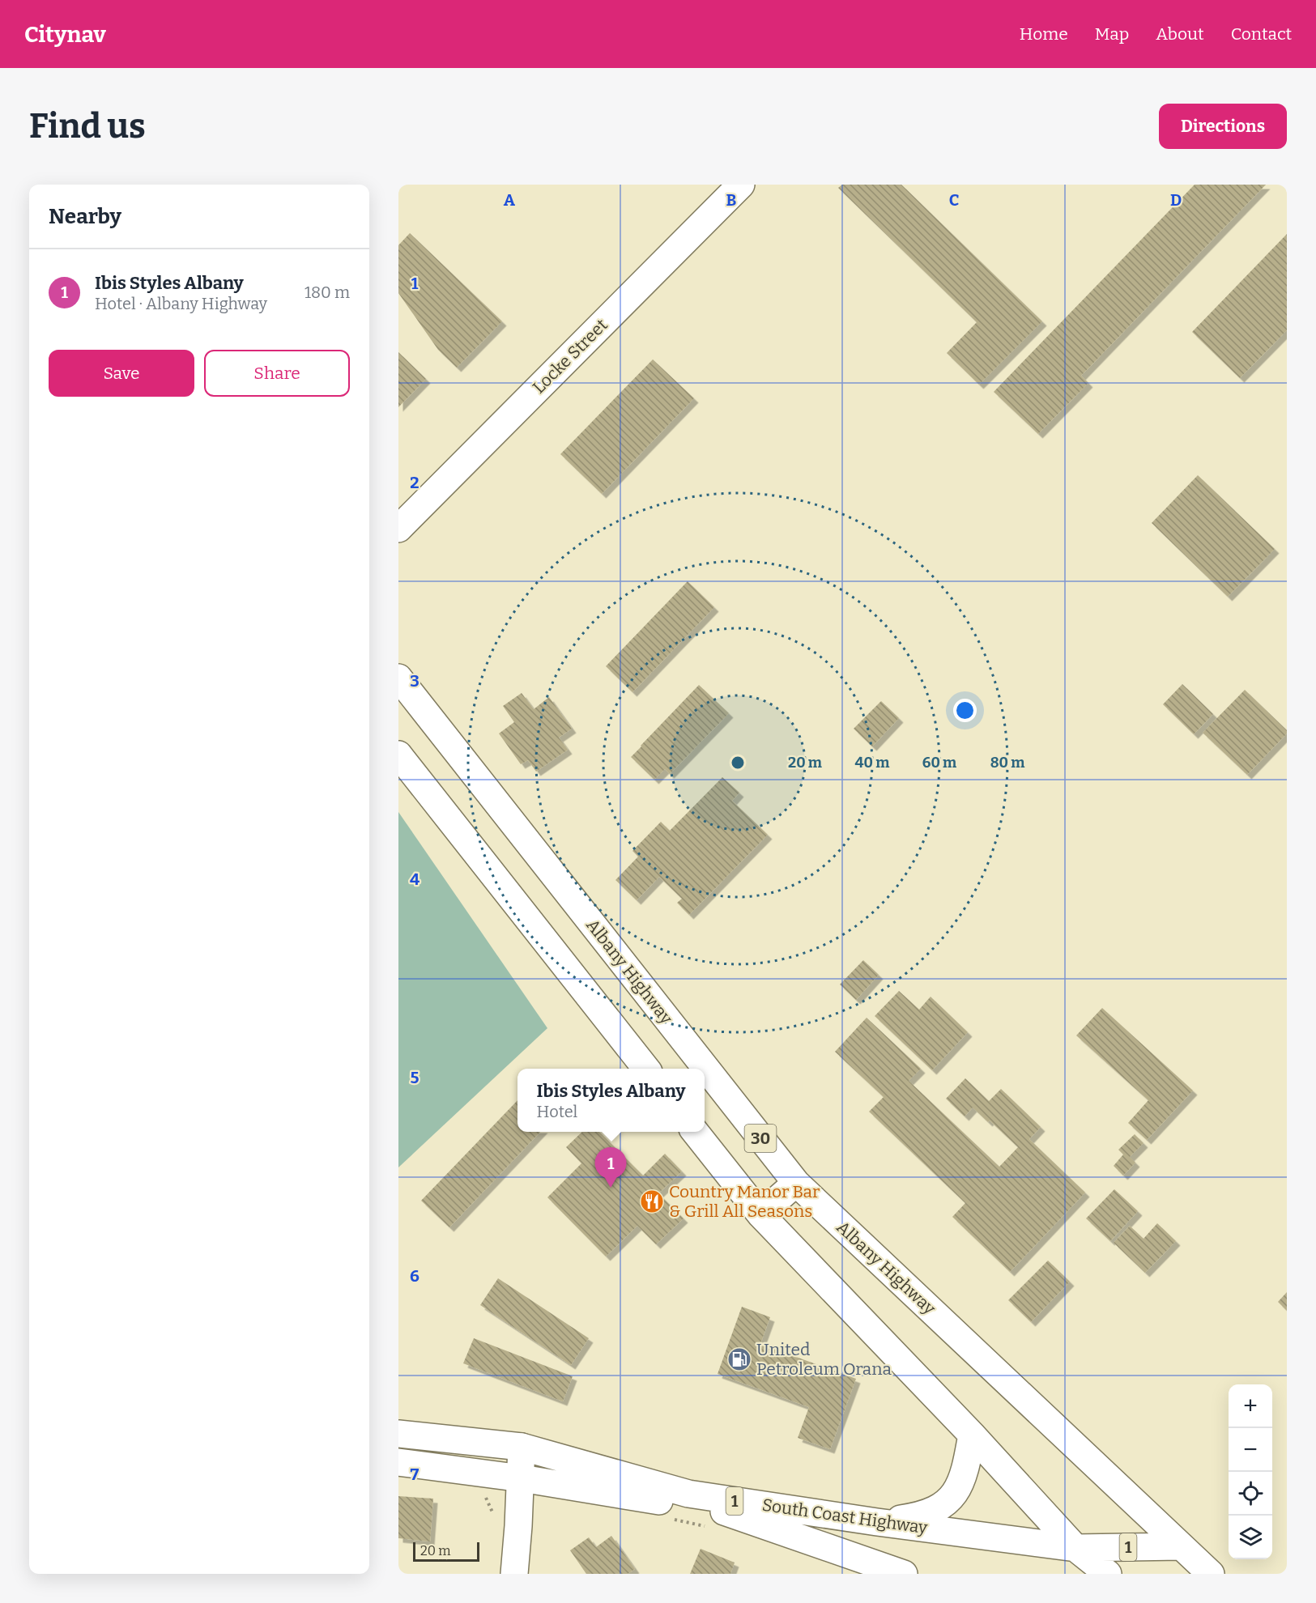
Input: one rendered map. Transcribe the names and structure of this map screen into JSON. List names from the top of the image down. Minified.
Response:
{"streets":{"main road":["Locke Street","Albany Highway","30","1","South Coast Highway"]},"crossings":[["Albany Highway","South Coast Highway"]],"places":{"restaurant":["Country Manor Bar & Grill All Seasons"],"fuel station":["United Petroleum Orana"]},"scale_bar":"20 m","page":{"header":"Citynav","nav":["Home","Map","About","Contact"],"buttons":["Directions",["Save","Share"]],"title":"Find us","heading":"Nearby","list":[{"mark":"1","name":"Ibis Styles Albany","note":"Hotel · Albany Highway","value":"180 m"}],"popup":["Ibis Styles Albany","Hotel"],"pins":"1","map_buttons":["+","−"],"scale":"20 m"},"grid":{"columns":["A","B","C","D"],"rows":["1","2","3","4","5","6","7"]},"rings":["20 m","40 m","60 m","80 m"]}
